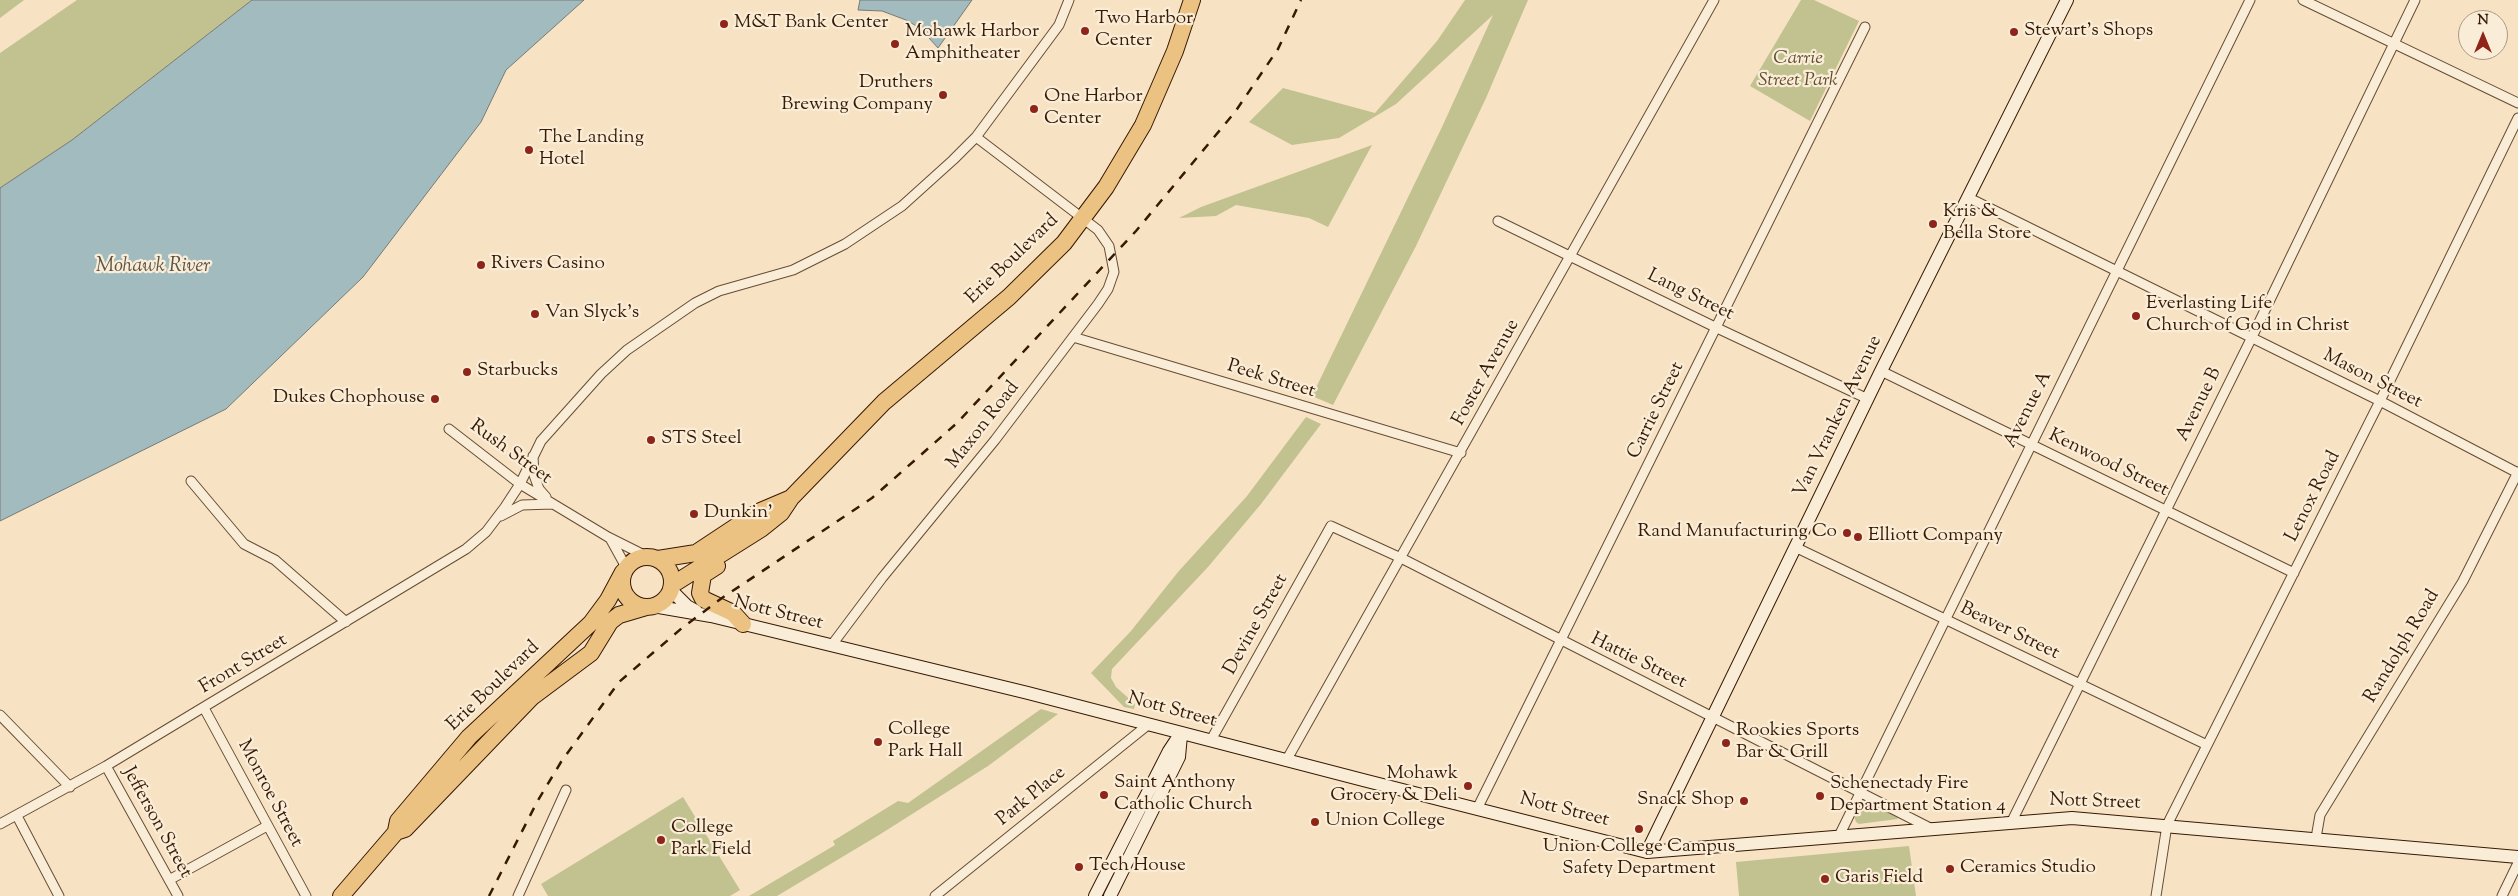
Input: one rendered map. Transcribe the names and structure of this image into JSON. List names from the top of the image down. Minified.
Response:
{"streets":{"highway":["Erie Boulevard"],"main road":["Van Vranken Avenue","Nott Street"],"street":["Lang Street","Foster Avenue","Peek Street","Mason Street","Avenue B","Avenue A","Carrie Street","Maxon Road","Rush Street","Kenwood Street","Lenox Road","Devine Street","Beaver Street","Randolph Road","Hattie Street","Front Street","Monroe Street","Park Place","Jefferson Street"]},"crossings":[["Erie Boulevard","Maxon Road"],["Erie Boulevard","Rush Street"],["Erie Boulevard","Nott Street"],["Lang Street","Foster Avenue"],["Lang Street","Carrie Street"],["Lang Street","Van Vranken Avenue"],["Foster Avenue","Peek Street"],["Foster Avenue","Nott Street"],["Foster Avenue","Hattie Street"],["Peek Street","Maxon Road"],["Mason Street","Avenue B"],["Mason Street","Avenue A"],["Mason Street","Van Vranken Avenue"],["Mason Street","Lenox Road"],["Mason Street","Randolph Road"],["Avenue B","Kenwood Street"],["Avenue B","Nott Street"],["Avenue B","Beaver Street"],["Avenue A","Kenwood Street"],["Avenue A","Nott Street"],["Avenue A","Beaver Street"],["Avenue A","Hattie Street"],["Carrie Street","Nott Street"],["Carrie Street","Hattie Street"],["Van Vranken Avenue","Kenwood Street"],["Van Vranken Avenue","Nott Street"],["Van Vranken Avenue","Beaver Street"],["Van Vranken Avenue","Hattie Street"],["Maxon Road","Nott Street"],["Maxon Road","Front Street"],["Rush Street","Nott Street"],["Rush Street","Front Street"],["Kenwood Street","Lenox Road"],["Lenox Road","Nott Street"],["Lenox Road","Beaver Street"],["Nott Street","Devine Street"],["Nott Street","Randolph Road"],["Nott Street","Hattie Street"],["Nott Street","Park Place"],["Devine Street","Hattie Street"],["Front Street","Monroe Street"],["Front Street","Jefferson Street"]],"water":["Mohawk River"],"parks":["Carrie Street Park"],"places":["M&T Bank Center","Two Harbor Center","Stewart's Shops","Mohawk Harbor Amphitheater","Druthers Brewing Company","One Harbor Center","The Landing Hotel","Kris & Bella Store","Rivers Casino","Van Slyck's","Everlasting Life Church of God in Christ","Starbucks","Dukes Chophouse","STS Steel","Dunkin'","Rand Manufacturing Co","Elliott Company","College Park Hall","Rookies Sports Bar & Grill","Mohawk Grocery & Deli","Saint Anthony Catholic Church","Schenectady Fire Department Station 4","Snack Shop","Union College","Union College Campus Safety Department","College Park Field","Tech House","Ceramics Studio","Garis Field"],"north":"top"}
